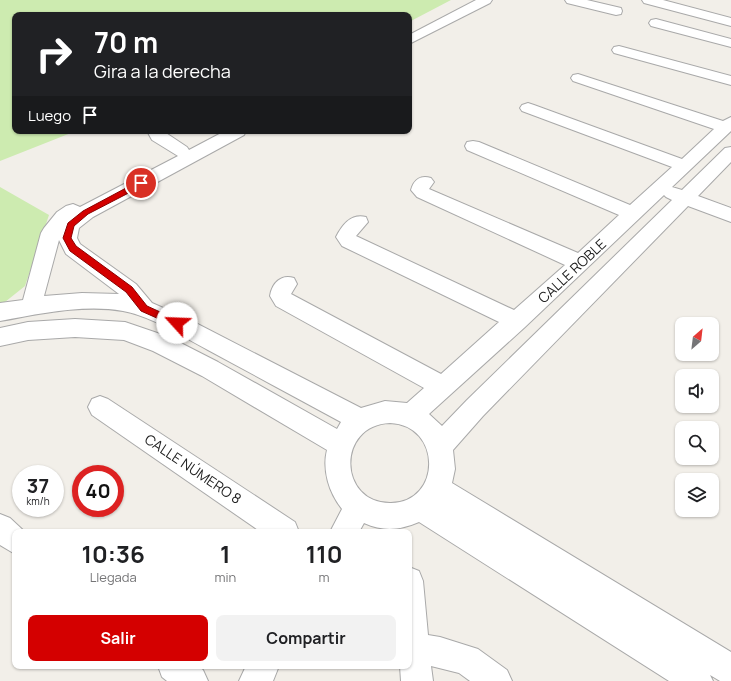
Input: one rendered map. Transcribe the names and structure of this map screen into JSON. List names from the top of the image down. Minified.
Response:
{"streets":{"street":["CALLE ROBLE","CALLE NÚMERO 8"]},"north":"top right","page":{"turn":["70 m","Gira a la derecha"],"then":"Luego","speed":"37 km/h","limit":"40","eta":["10:36","Llegada","1","min","110","m"],"buttons":["Salir","Compartir"]}}
